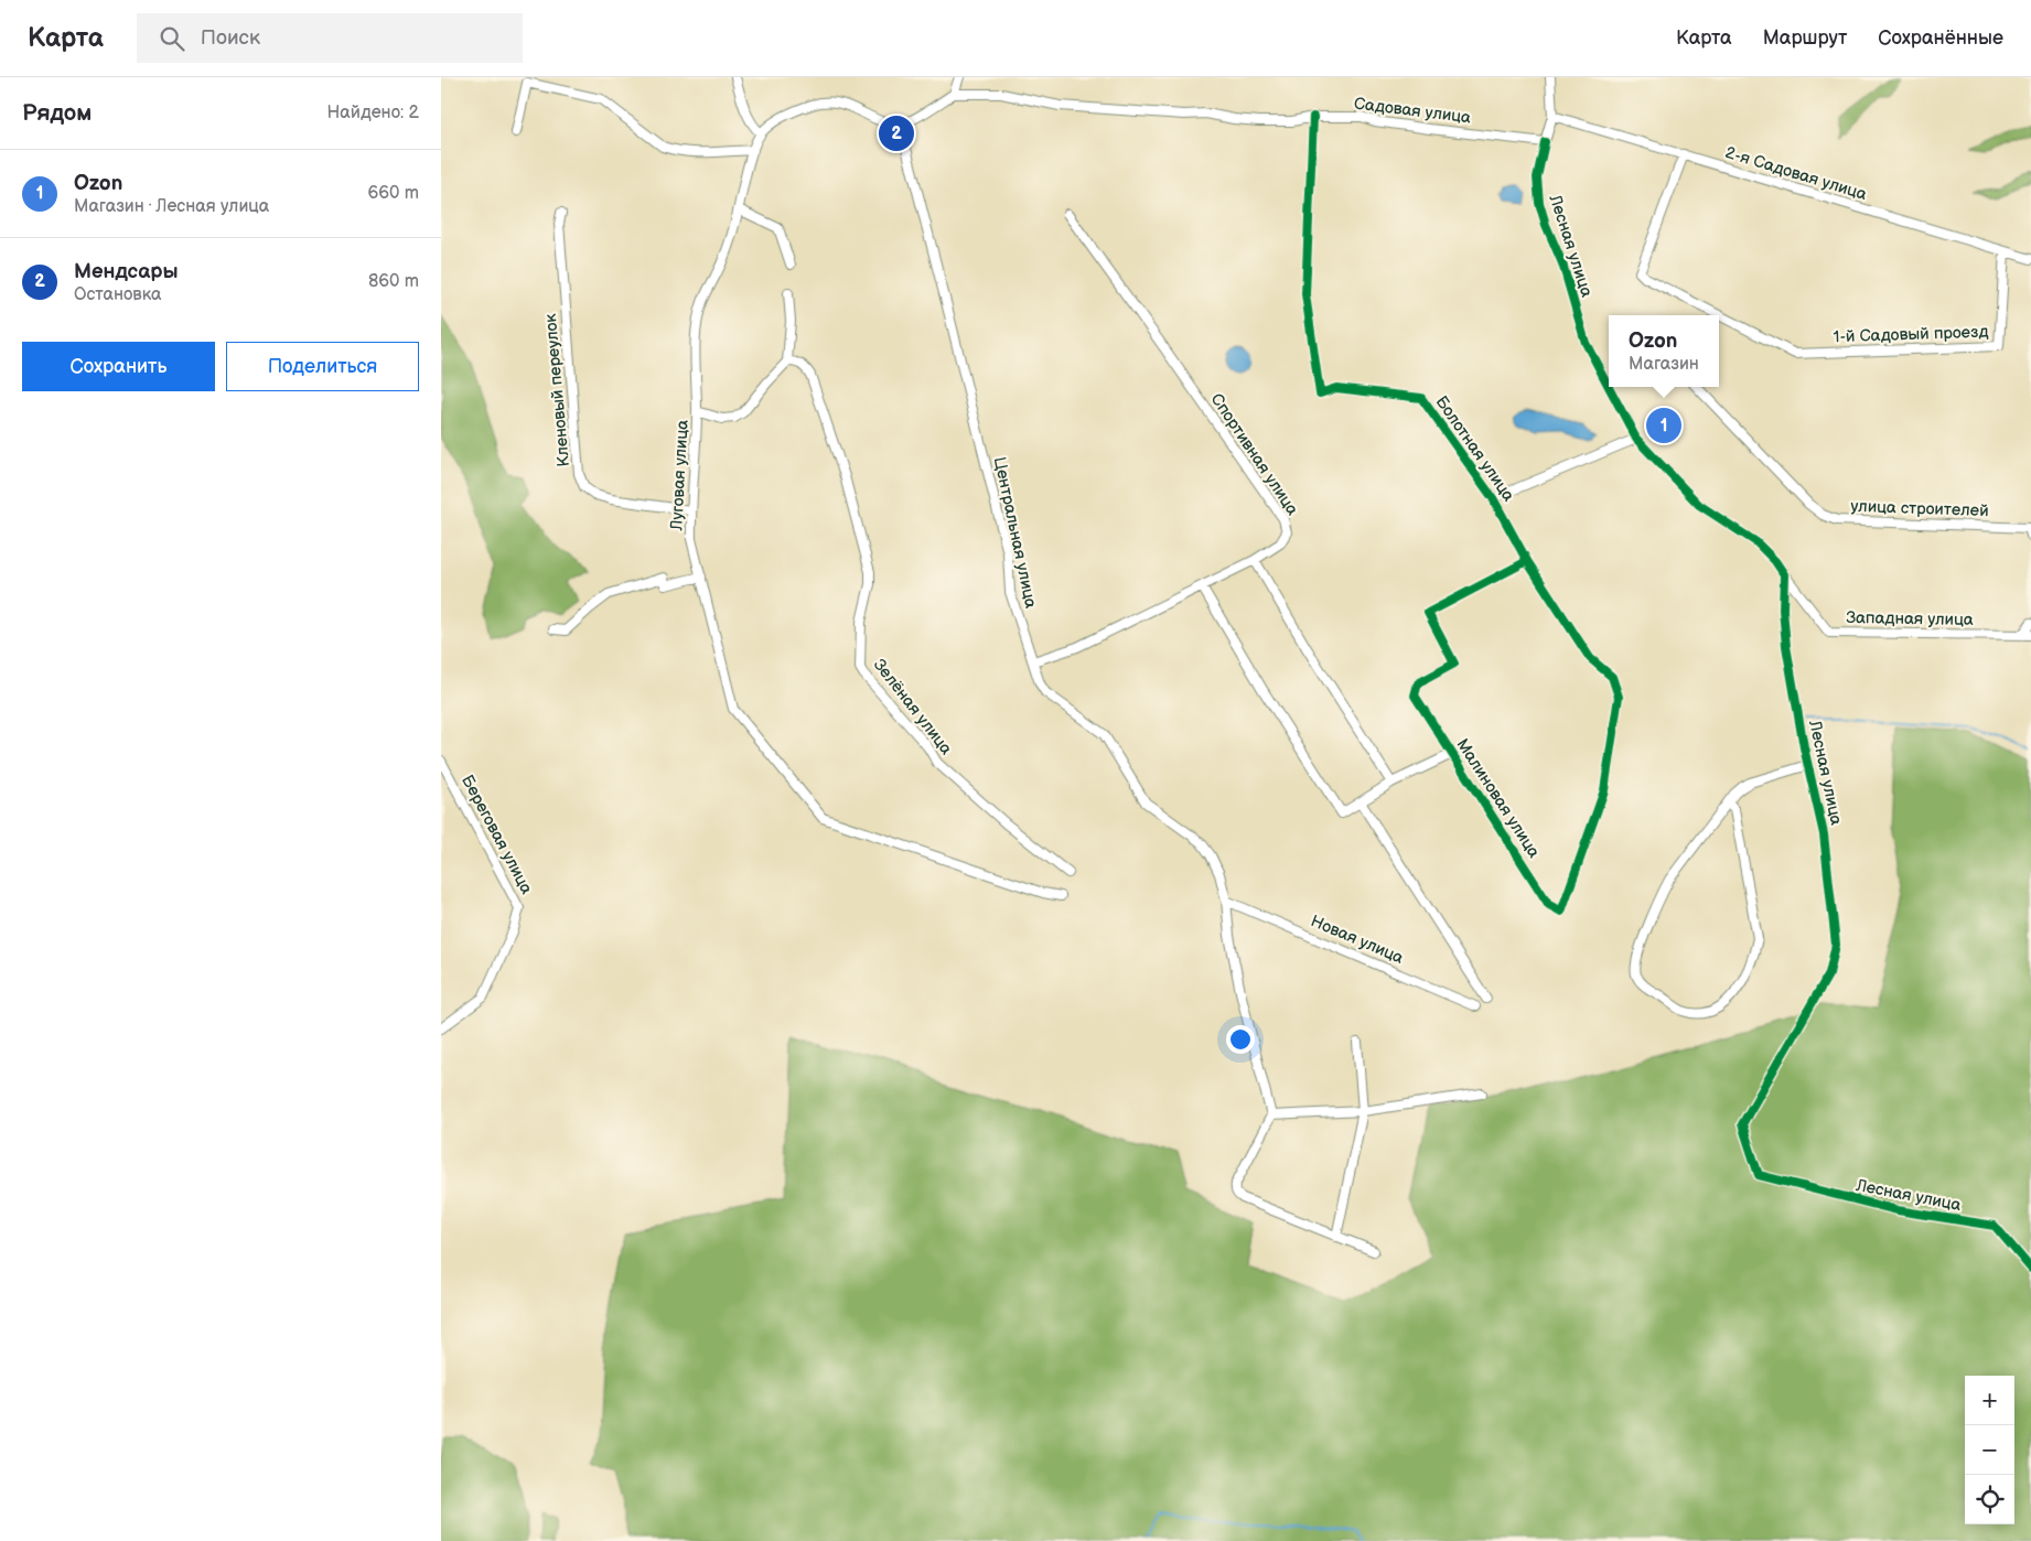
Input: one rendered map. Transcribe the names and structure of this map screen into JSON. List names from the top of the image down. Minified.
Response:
{"streets":{"street":["Садовая улица","2-я Садовая улица","Лесная улица","1-й Садовый проезд","Кленовый переулок","Болотная улица","Спортивная улица","Луговая улица","улица строителей","Центральная улица","Западная улица","Зелёная улица","Малиновая улица","Береговая улица","Новая улица"]},"crossings":[["Садовая улица","Лесная улица"],["Садовая улица","Болотная улица"],["2-я Садовая улица","1-й Садовый проезд"],["Лесная улица","Западная улица"],["Кленовый переулок","Луговая улица"],["Болотная улица","Малиновая улица"],["Спортивная улица","Центральная улица"],["Центральная улица","Новая улица"]],"page":{"header":"Карта","search":"Поиск","nav":["Карта","Маршрут","Сохранённые"],"heading":["Рядом","Найдено: 2"],"pins":["2","1"],"list":[{"mark":"1","name":"Ozon","note":"Магазин · Лесная улица","value":"660 m"},{"mark":"2","name":"Мендсары","note":"Остановка","value":"860 m"}],"popup":["Ozon","Магазин"],"buttons":["Сохранить","Поделиться"],"map_buttons":["+","−"]}}
